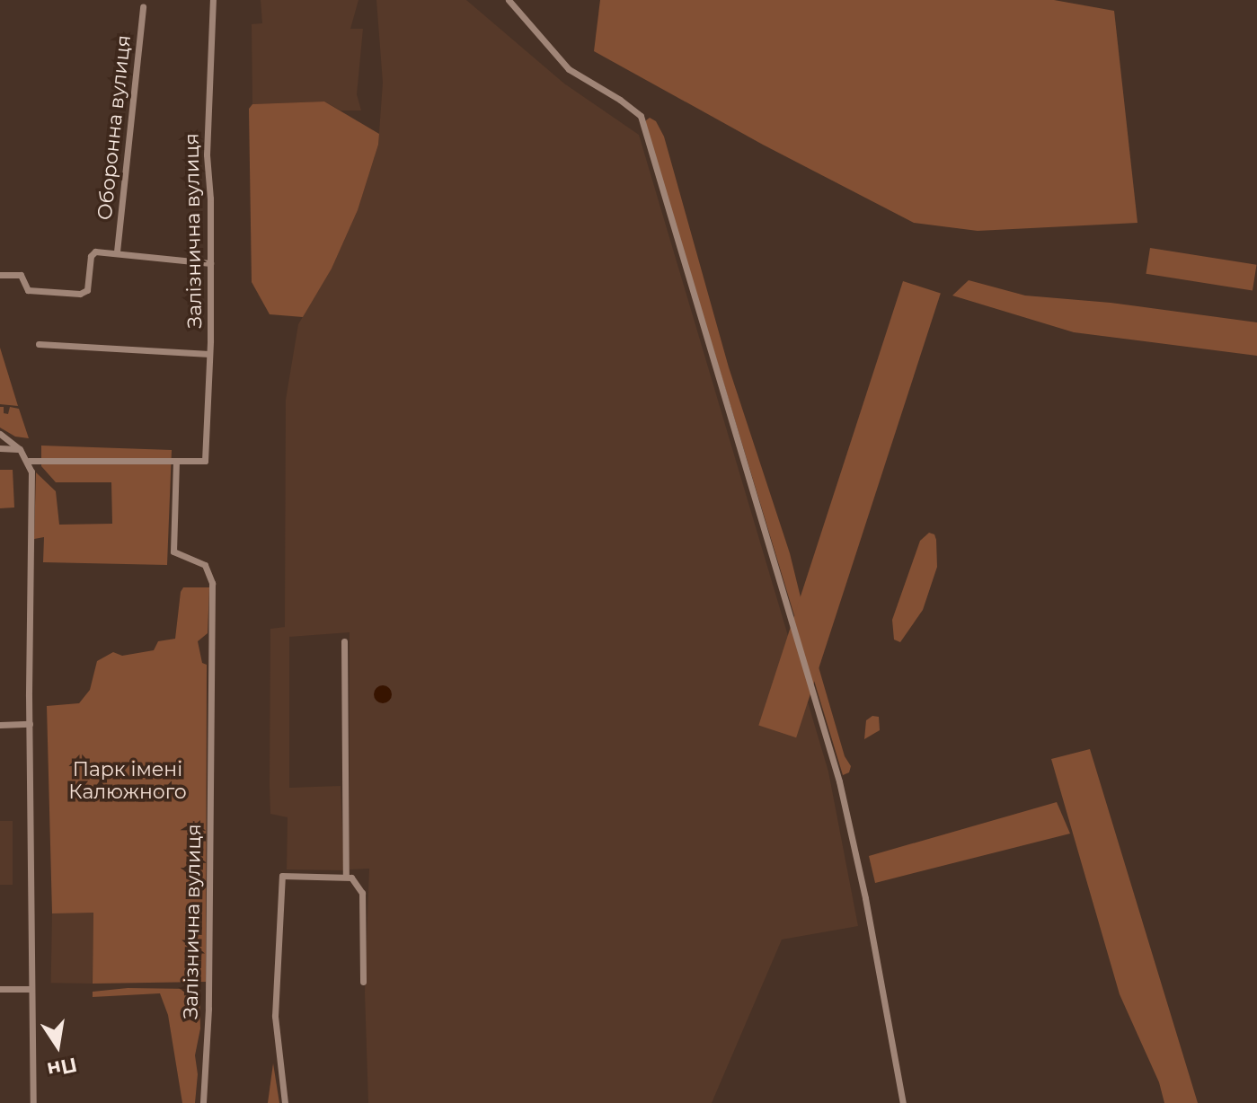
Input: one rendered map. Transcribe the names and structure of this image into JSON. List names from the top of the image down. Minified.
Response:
{"streets":{"street":["Оборонна вулиця","Залізнична вулиця"]},"parks":["Парк імені Калюжного"],"north":"bottom"}
